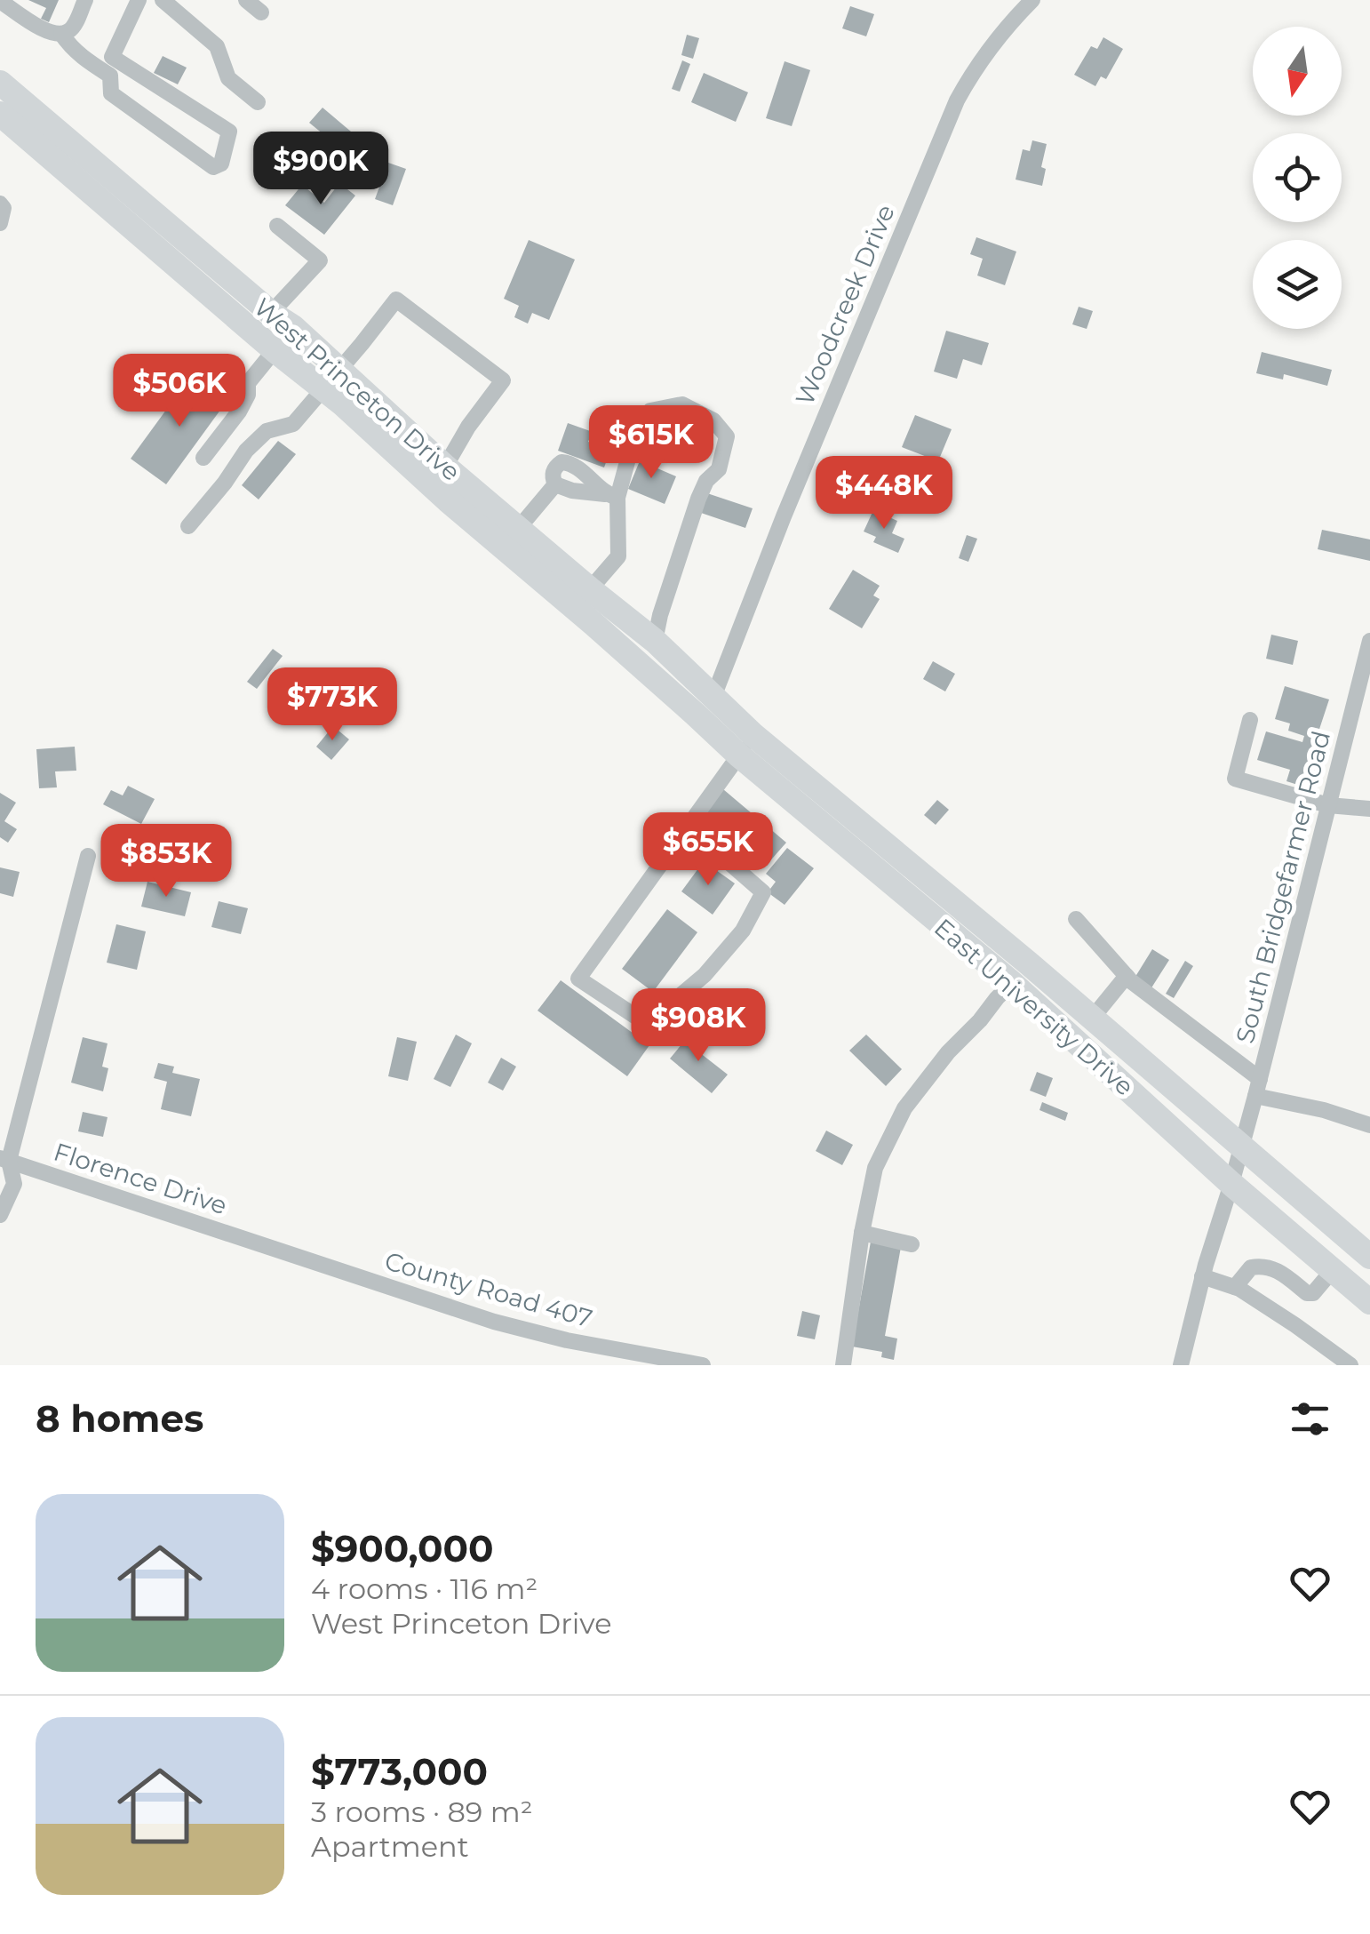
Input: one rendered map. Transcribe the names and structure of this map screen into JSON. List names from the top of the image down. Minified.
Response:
{"streets":{"highway":["West Princeton Drive","East University Drive"],"street":["Woodcreek Drive","South Bridgefarmer Road","Florence Drive","County Road 407"]},"crossings":[["Woodcreek Drive","West Princeton Drive"],["Woodcreek Drive","East University Drive"],["West Princeton Drive","East University Drive"],["South Bridgefarmer Road","East University Drive"],["Florence Drive","County Road 407"]],"north":"bottom","page":{"price":["$900K","$506K","$615K","$448K","$773K","$655K","$853K","$908K"],"heading":"8 homes","list":[{"name":"$900,000","note":"4 rooms · 116 m² · West Princeton Drive"},{"name":"$773,000","note":"3 rooms · 89 m² · Apartment"}]}}
